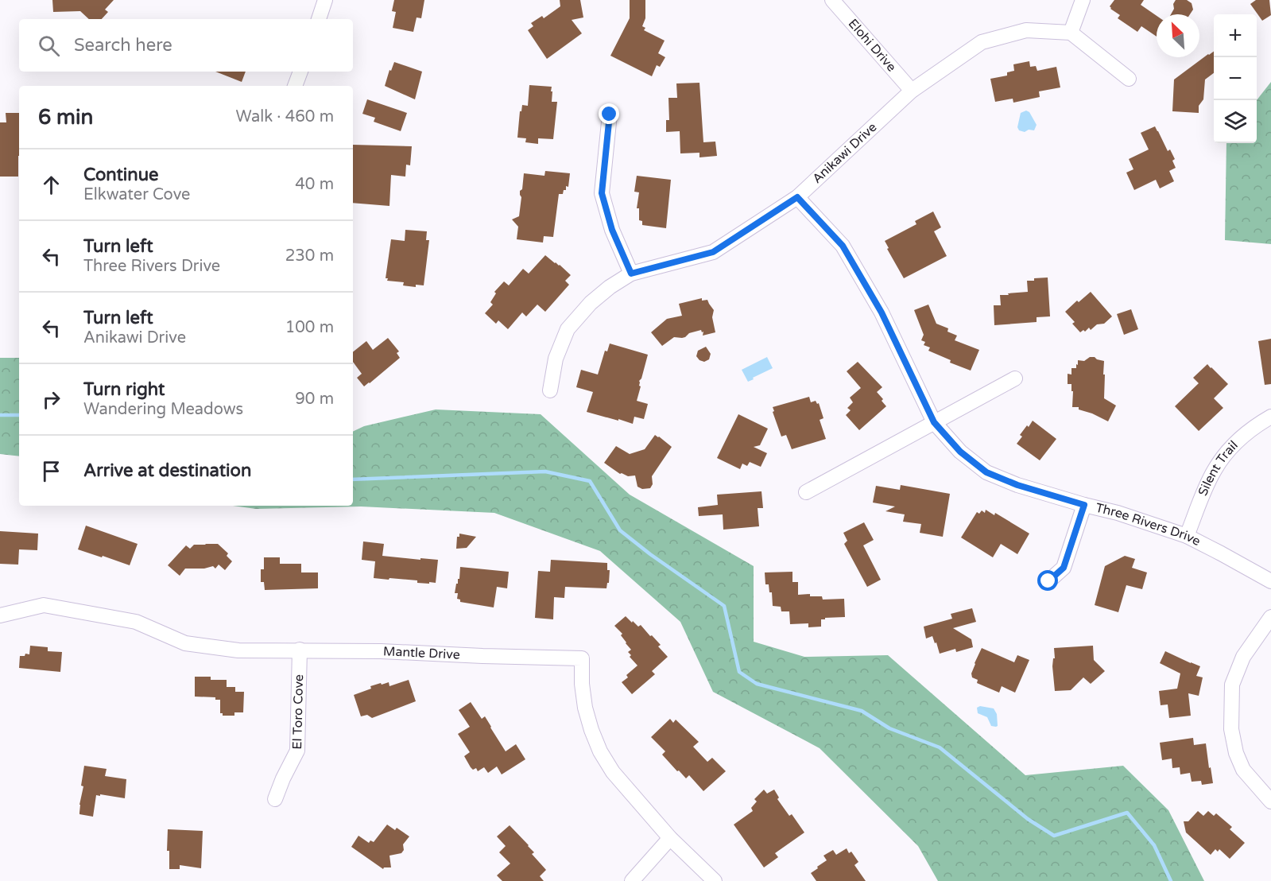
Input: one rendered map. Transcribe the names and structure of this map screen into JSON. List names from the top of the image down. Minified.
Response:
{"streets":{"street":["Elohi Drive","Anikawi Drive","Silent Trail","Three Rivers Drive","Mantle Drive","El Toro Cove"]},"crossings":[["Elohi Drive","Anikawi Drive"],["Anikawi Drive","Three Rivers Drive"],["Silent Trail","Three Rivers Drive"],["Mantle Drive","El Toro Cove"]],"north":"top left","page":{"map_buttons":["+","−"],"search":"Search here","heading":["6 min","Walk · 460 m"],"list":[["Continue","Elkwater Cove","40 m"],["Turn left","Three Rivers Drive","230 m"],["Turn left","Anikawi Drive","100 m"],["Turn right","Wandering Meadows","90 m"],"Arrive at destination"]}}
